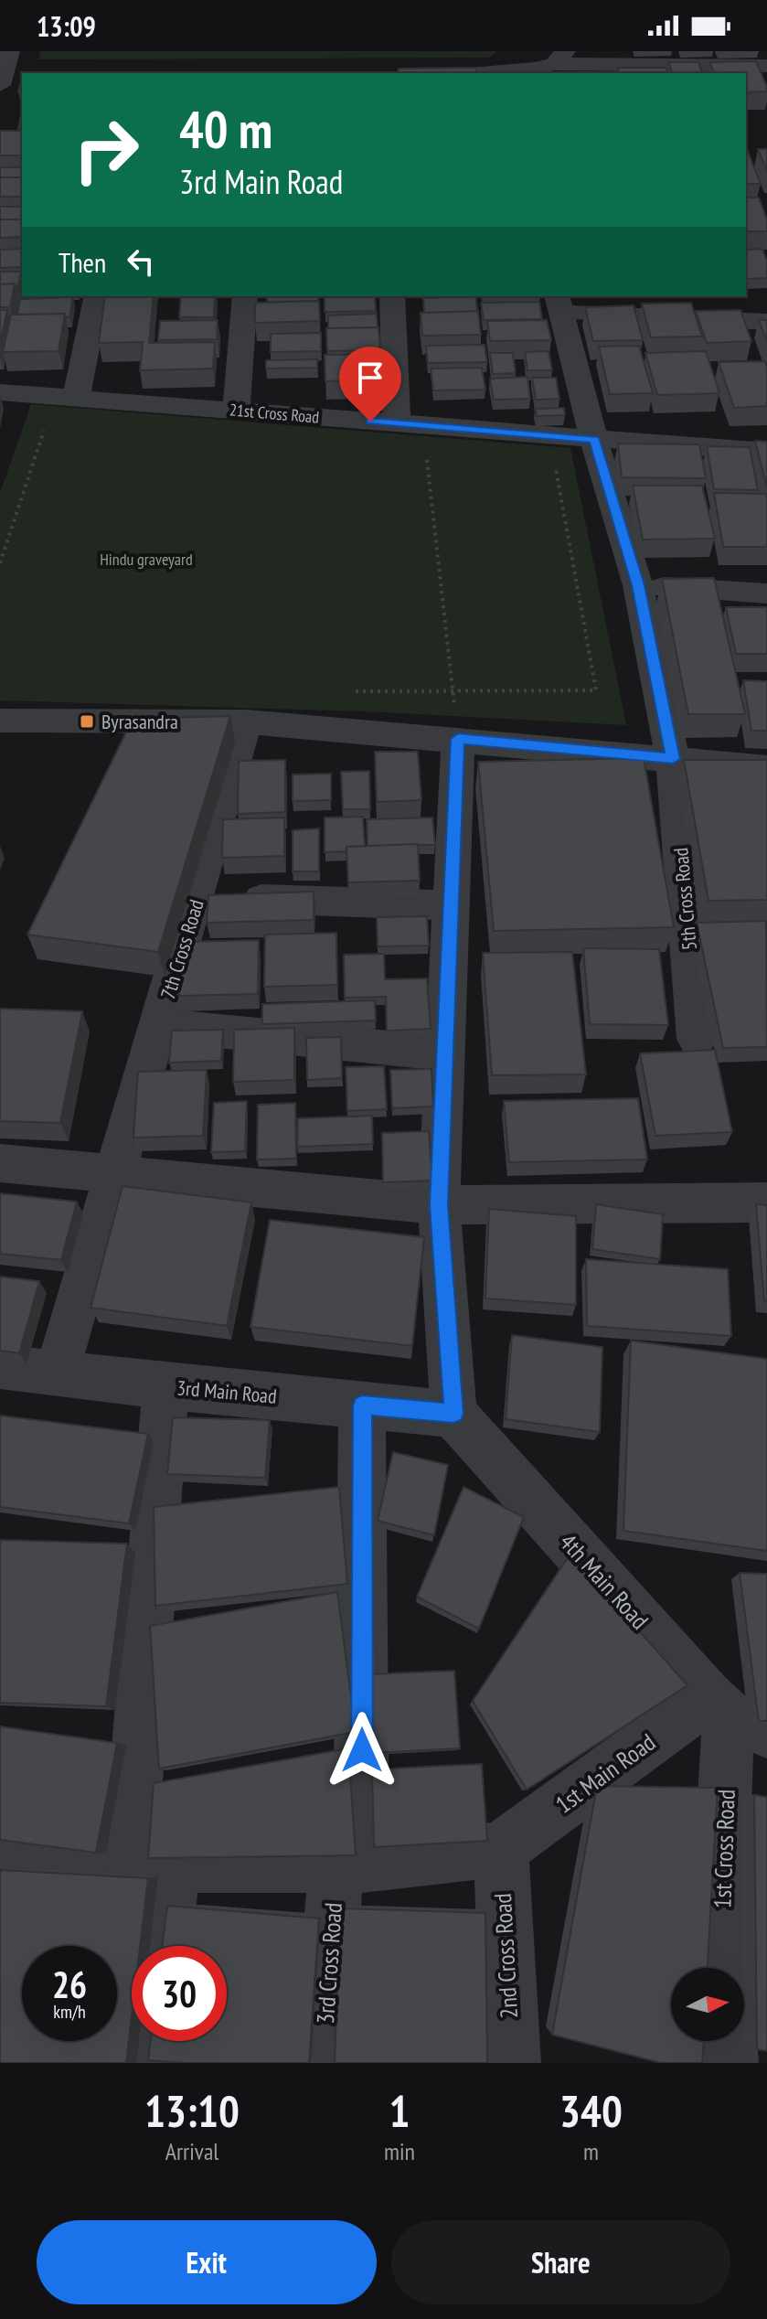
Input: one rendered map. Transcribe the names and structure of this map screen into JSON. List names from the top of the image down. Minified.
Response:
{"streets":{"street":["21st Cross Road","5th Cross Road","7th Cross Road","3rd Main Road","4th Main Road","1st Main Road","1st Cross Road","2nd Cross Road","3rd Cross Road"]},"crossings":[["21st Cross Road","5th Cross Road"],["7th Cross Road","3rd Main Road"],["3rd Main Road","4th Main Road"],["3rd Main Road","3rd Cross Road"],["4th Main Road","1st Main Road"],["4th Main Road","1st Cross Road"],["1st Main Road","1st Cross Road"],["1st Main Road","2nd Cross Road"]],"parks":["Hindu graveyard"],"places":{"transit":["Byrasandra"]},"north":"right","page":{"status":"13:09","turn":["40 m","3rd Main Road"],"then":"Then","speed":"26 km/h","limit":"30","eta":["13:10","Arrival","1","min","340","m"],"buttons":["Exit","Share"]}}
